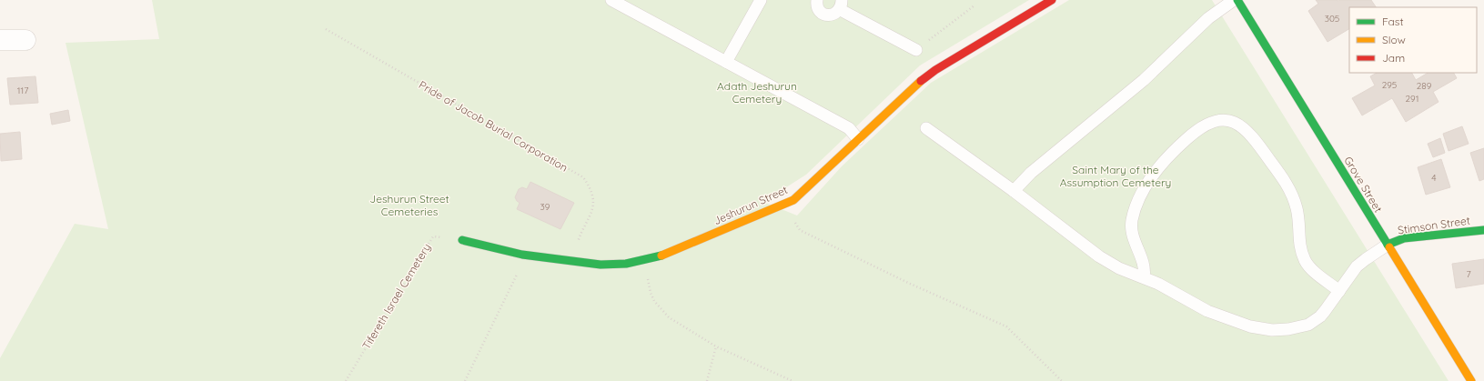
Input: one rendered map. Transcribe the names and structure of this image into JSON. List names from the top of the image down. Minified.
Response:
{"streets":{"street":["Grove Street","Jeshurun Street","Stimson Street"],"path":["Pride of Jacob Burial Corporation","Tifereth Israel Cemetery"]},"crossings":[["Pride of Jacob Burial Corporation","Jeshurun Street"],["Grove Street","Stimson Street"],["Jeshurun Street","Tifereth Israel Cemetery"]],"parks":["Adath Jeshurun Cemetery","Saint Mary of the Assumption Cemetery","Jeshurun Street Cemeteries"],"house_numbers":["305","295","289","117","291","4","39","7"],"legend":["Fast","Slow","Jam"]}
